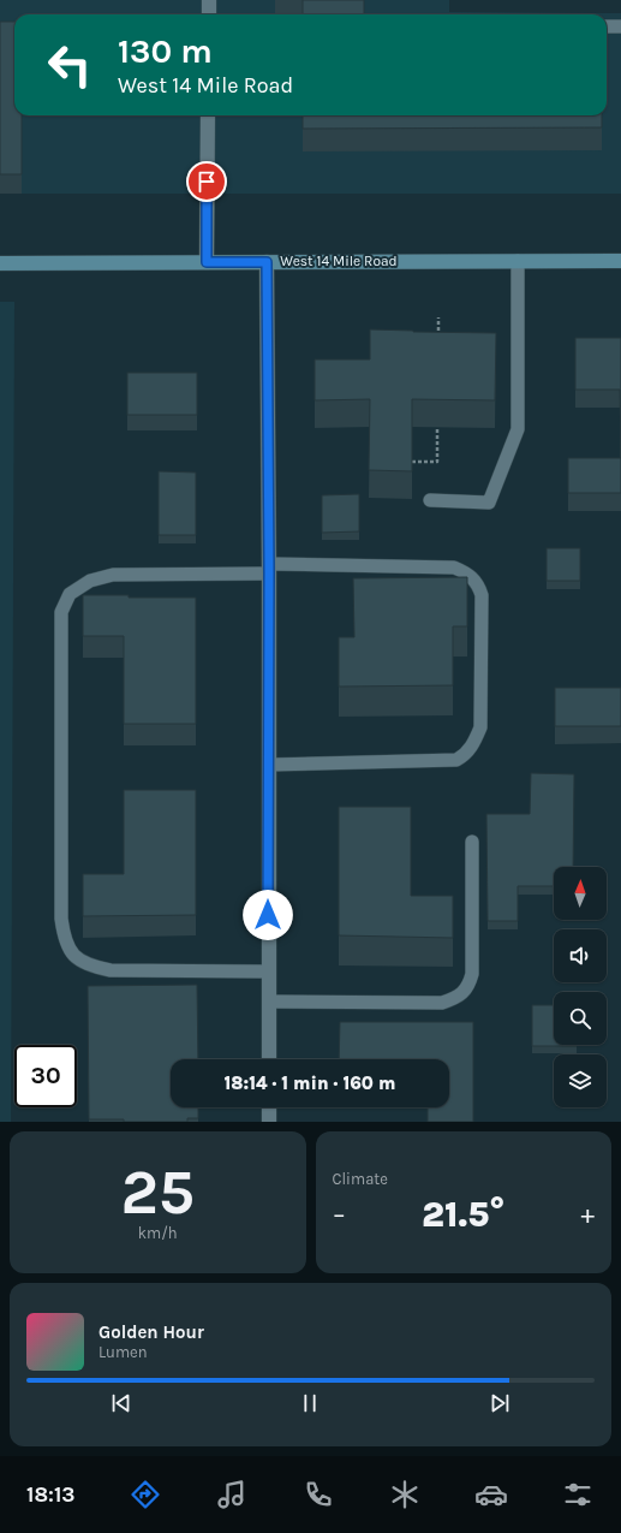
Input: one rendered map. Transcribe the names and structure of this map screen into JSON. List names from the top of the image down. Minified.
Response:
{"streets":{"main road":["West 14 Mile Road"]},"north":"top","page":{"turn":["130 m","West 14 Mile Road"],"limit":"30","trip":"18:14 · 1 min · 160 m","tile":[["25","km/h"],"Climate"],"heat":["−","21.5°","+"],"song":["Golden Hour","Lumen"],"tabs":"18:13"}}
